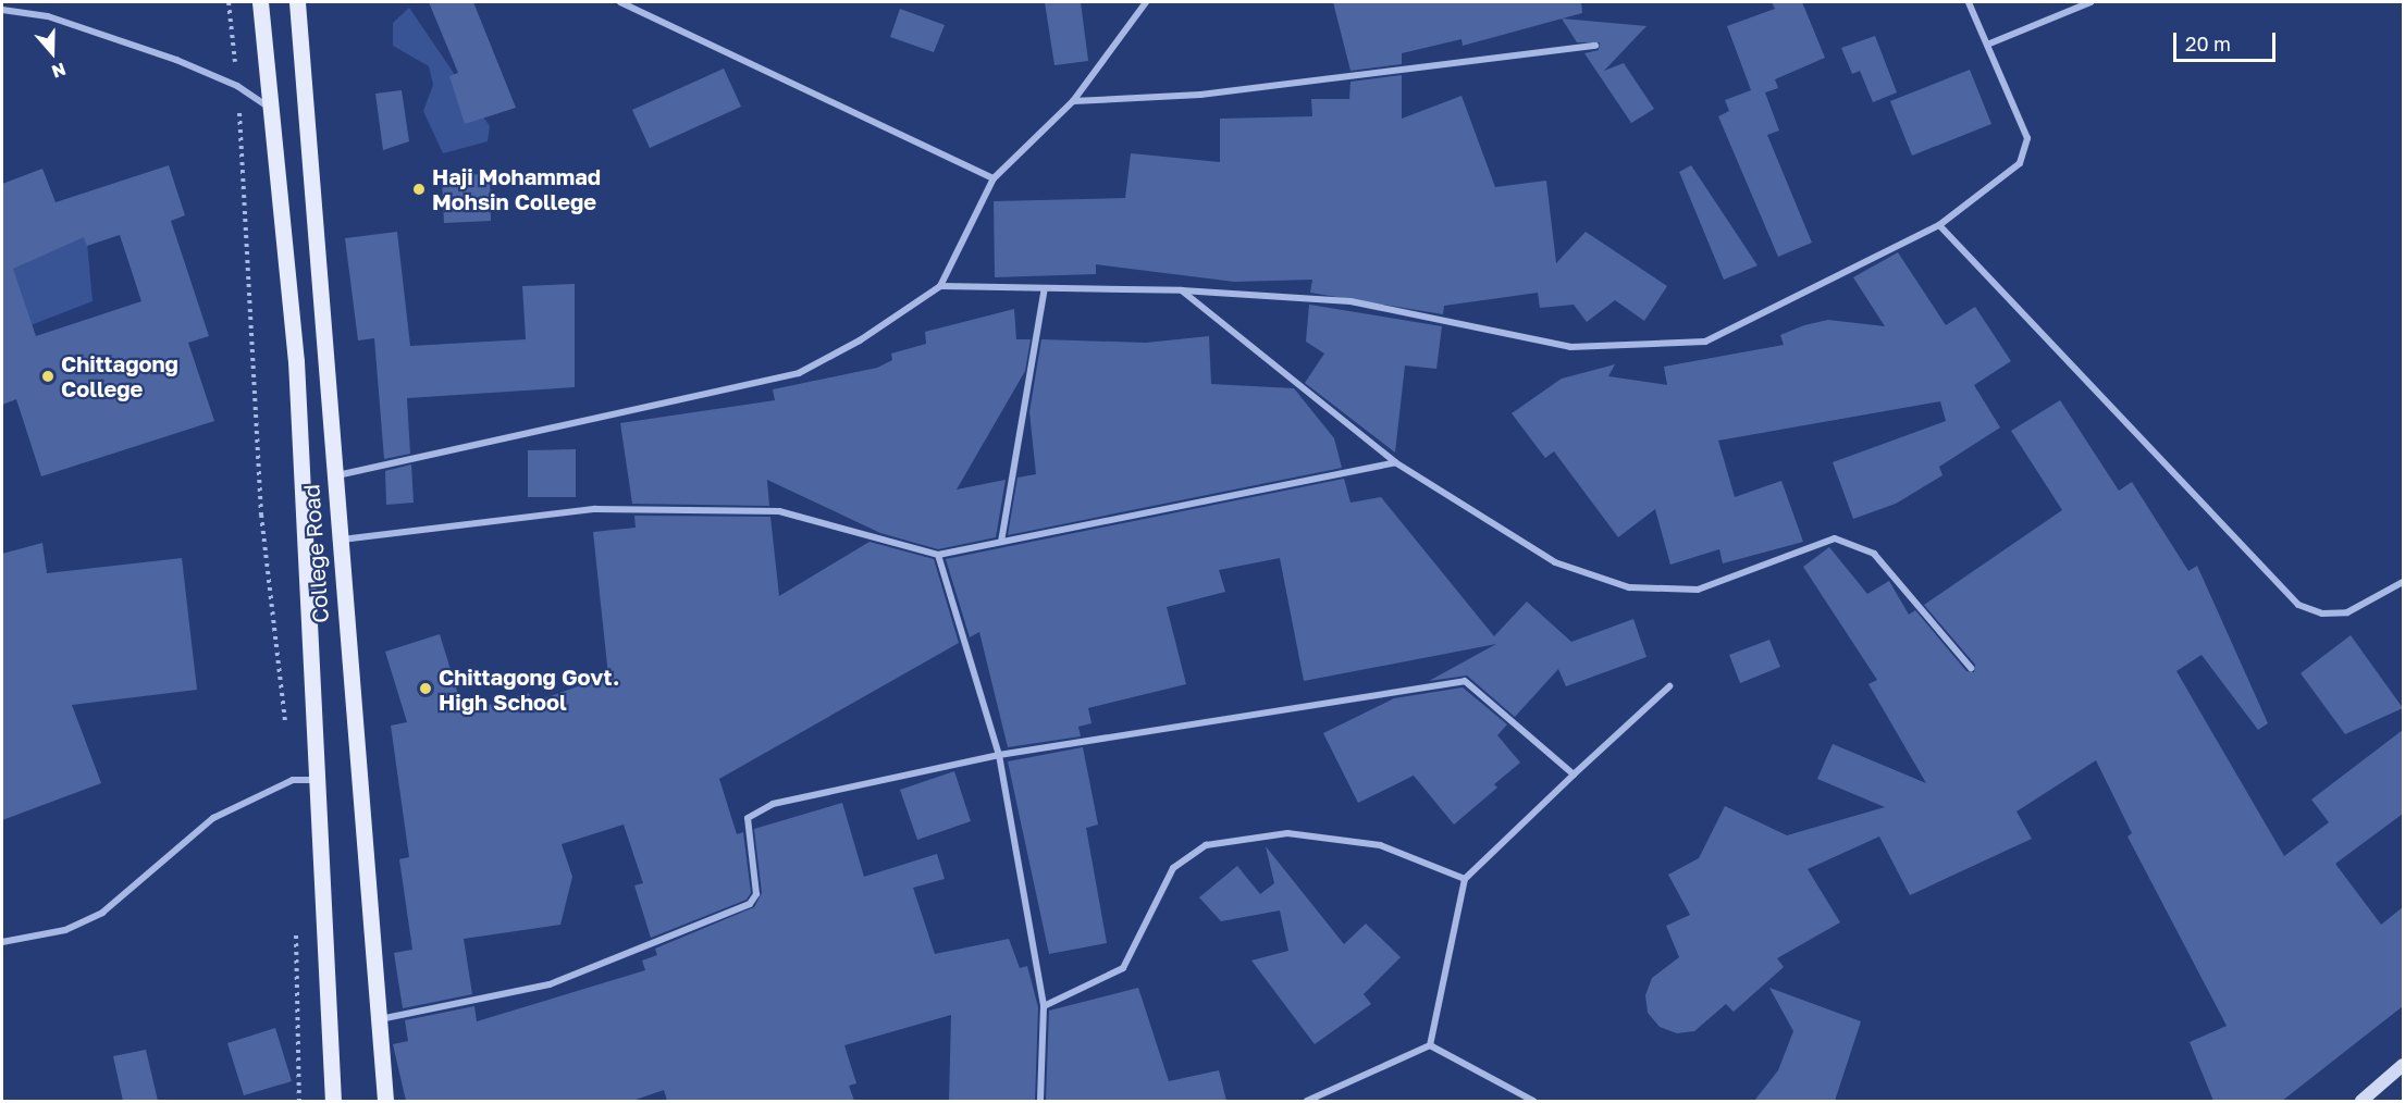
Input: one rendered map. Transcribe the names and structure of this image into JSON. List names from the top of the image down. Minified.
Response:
{"streets":{"main road":["College Road"]},"places":["Haji Mohammad Mohsin College","Chittagong College","Chittagong Govt. High School"],"scale_bar":"20 m","north":"bottom"}
